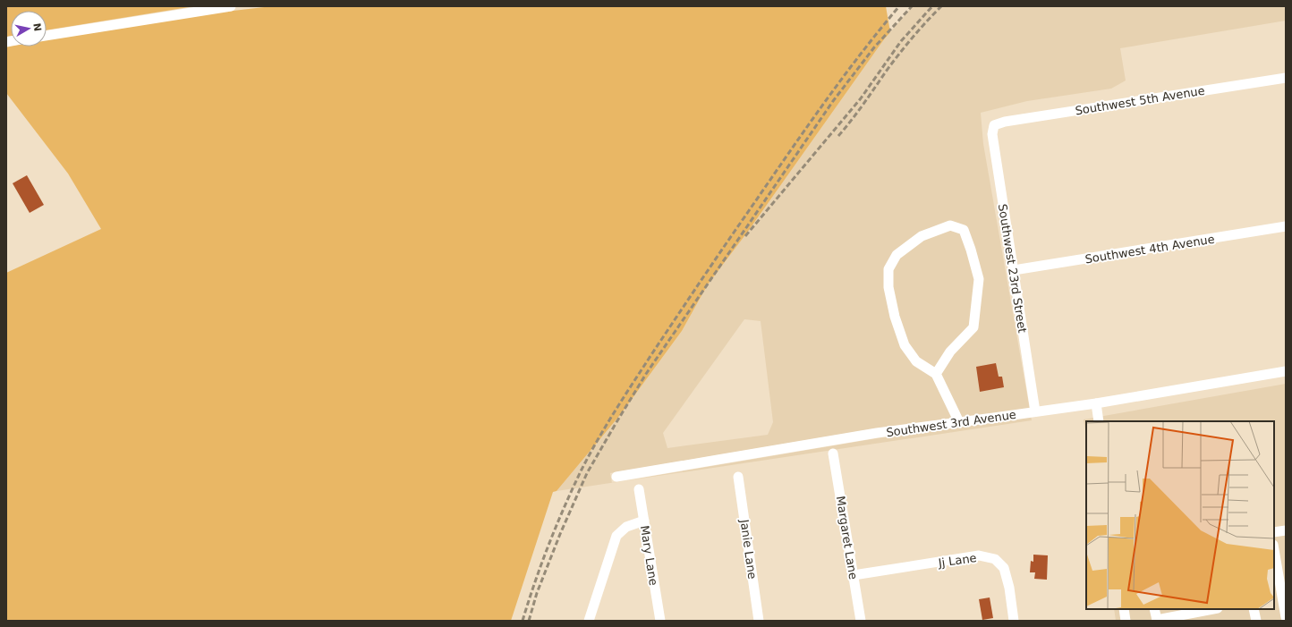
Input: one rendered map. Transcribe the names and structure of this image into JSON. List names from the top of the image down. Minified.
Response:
{"streets":{"street":["Southwest 5th Avenue","Southwest 4th Avenue","Southwest 23rd Street","Southwest 3rd Avenue","Margaret Lane","Janie Lane","Mary Lane","Jj Lane"]},"crossings":[["Southwest 5th Avenue","Southwest 23rd Street"],["Southwest 4th Avenue","Southwest 23rd Street"],["Southwest 23rd Street","Southwest 3rd Avenue"],["Margaret Lane","Jj Lane"]],"north":"right"}
